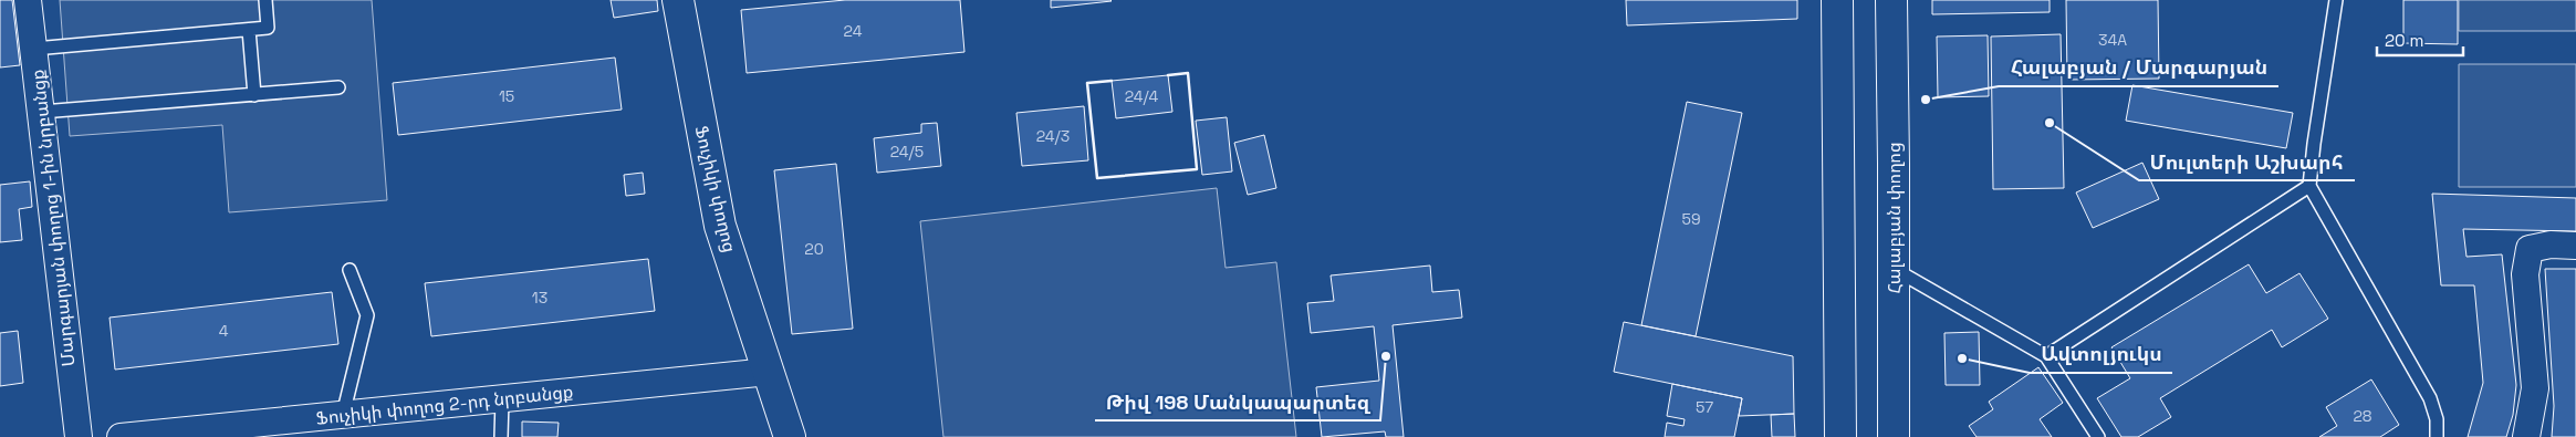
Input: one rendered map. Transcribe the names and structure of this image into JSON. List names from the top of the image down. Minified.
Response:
{"streets":{"main road":["Ֆուչիկի փողոց","Հալաբյան փողոց"],"street":["Մարգարյան փողոց 1-ին նրբանցք","Ֆուչիկի փողոց 2-րդ նրբանցք"]},"crossings":[["Ֆուչիկի փողոց","Ֆուչիկի փողոց 2-րդ նրբանցք"]],"places":["Հալաբյան / Մարգարյան","Մուլտերի Աշխարհ","Թիվ 198 Մանկապարտեզ","Ավտոլյուկս"],"house_numbers":["24","34A","15","24/4","24/3","24/5","59","20","13","4","57","28"],"scale_bar":"20 m"}
